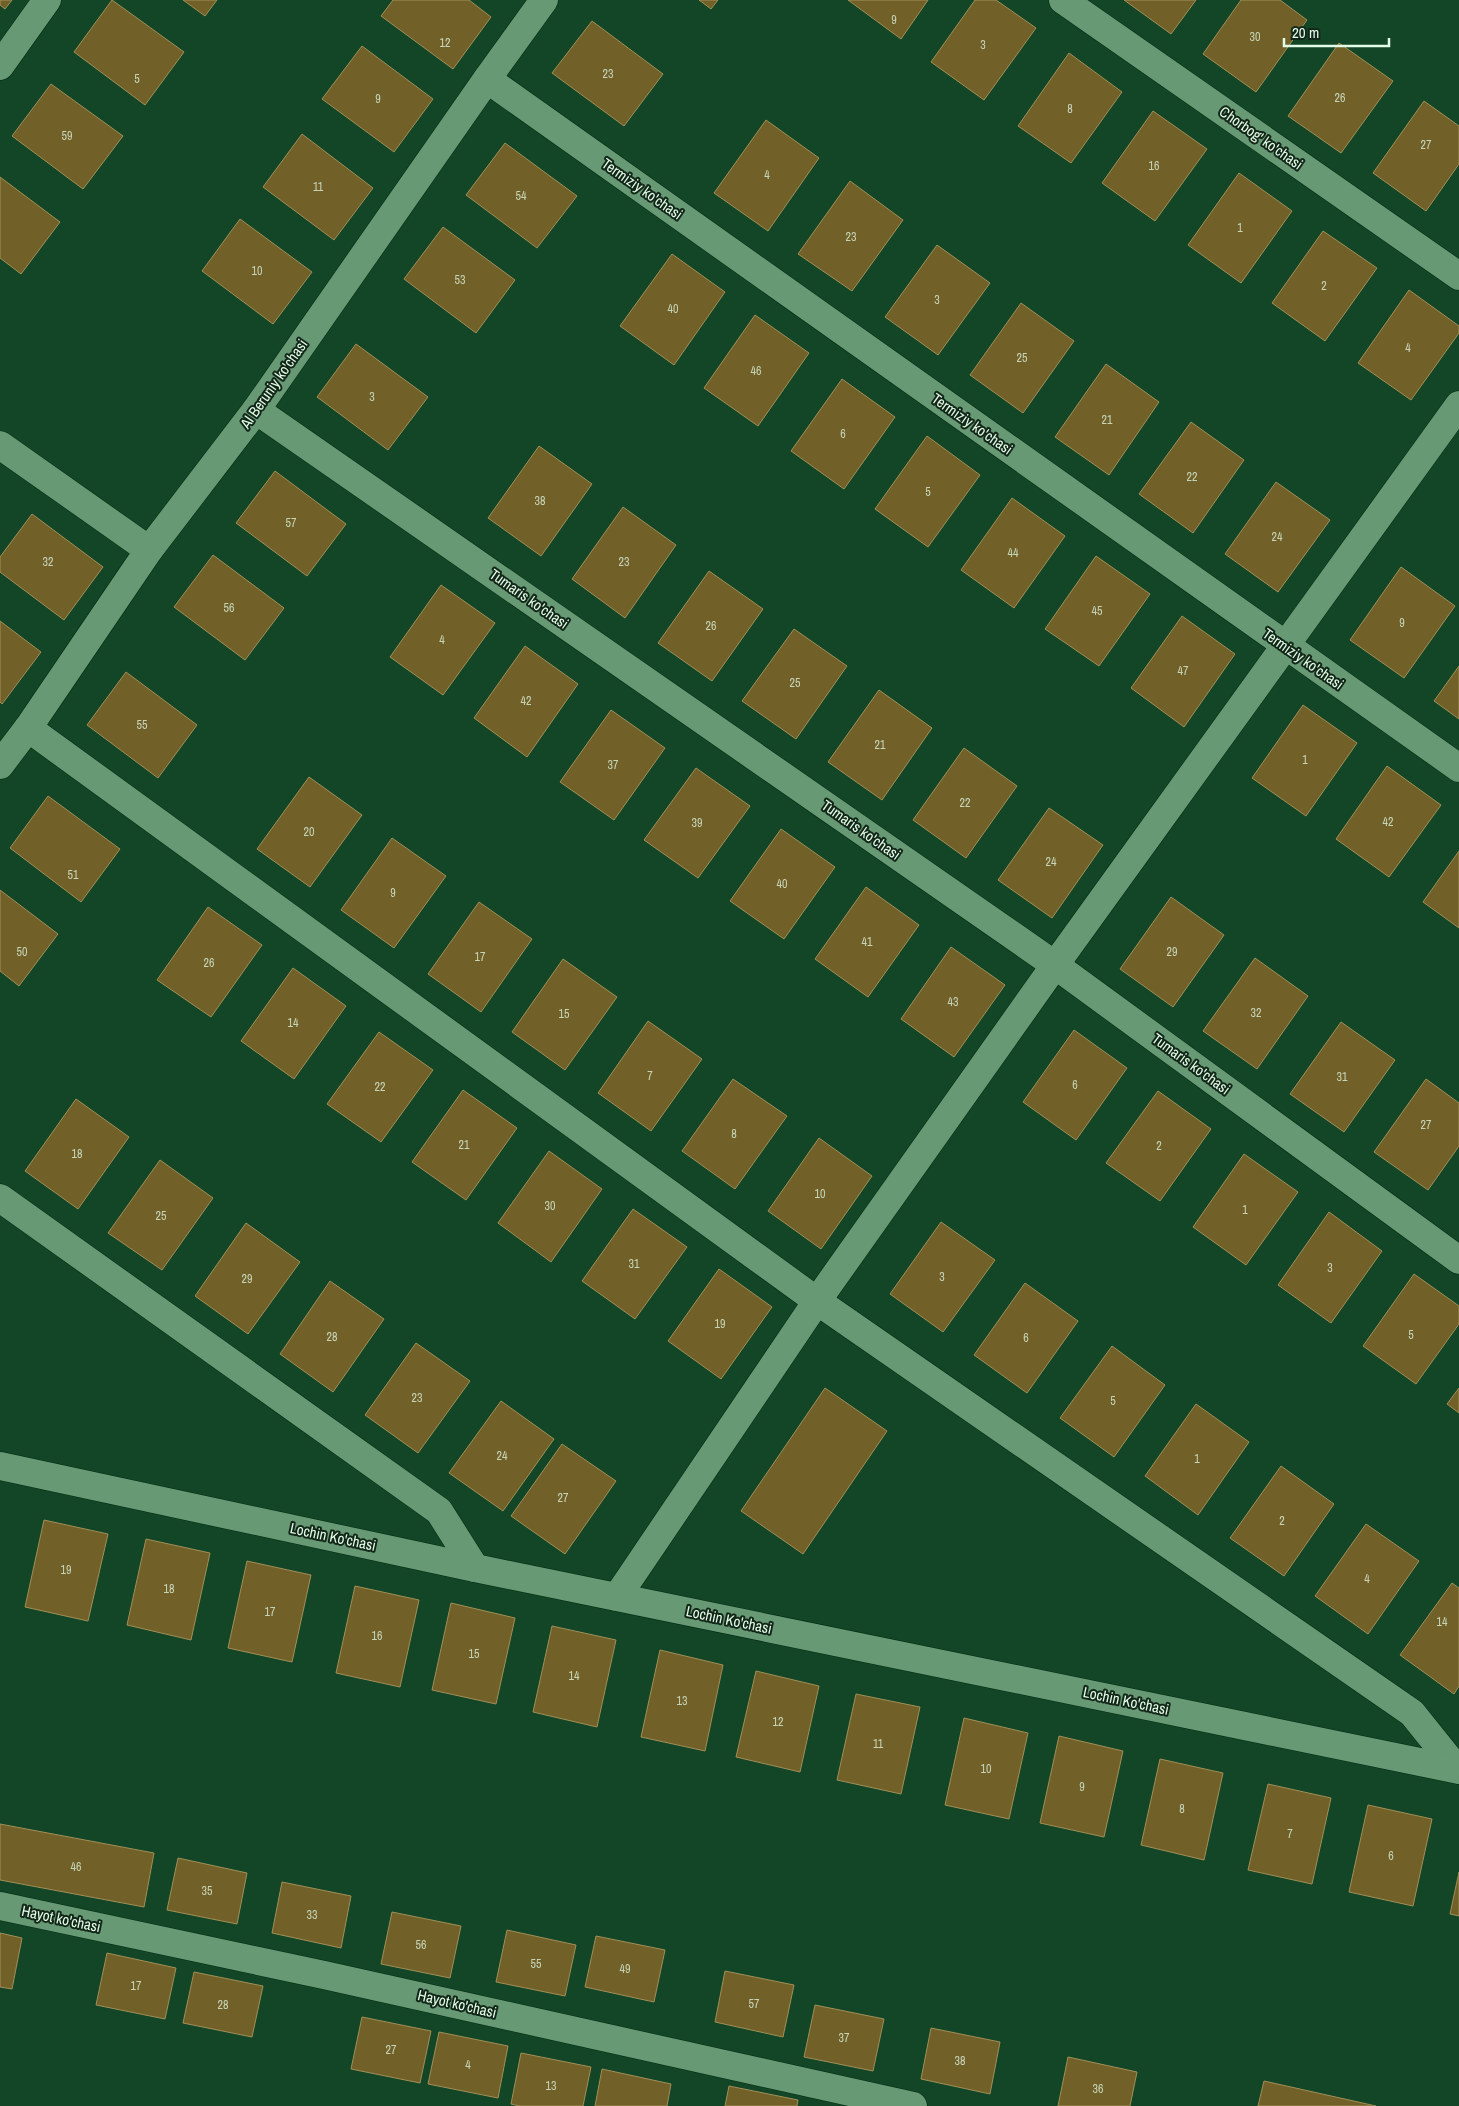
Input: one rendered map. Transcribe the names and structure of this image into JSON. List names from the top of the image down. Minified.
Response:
{"streets":{"street":["Chorbog' ko'chasi","Termiziy ko'chasi","Al Beruniy ko'chasi","Tumaris ko'chasi","Lochin Ko'chasi","Hayot ko'chasi"]},"crossings":[["Termiziy ko'chasi","Al Beruniy ko'chasi"],["Al Beruniy ko'chasi","Tumaris ko'chasi"]],"house_numbers":["9","30","12","3","23","5","26","9","8","59","27","16","4","11","54","1","23","10","53","2","3","40","4","25","46","3","21","6","22","5","38","57","24","44","32","23","56","45","9","26","4","47","25","42","55","21","1","37","22","42","39","20","24","51","40","9","41","50","29","17","26","43","32","15","14","7","31","6","22","27","8","21","2","18","10","30","1","25","31","3","3","29","19","5","28","6","23","5","24","1","27","2","19","4","18","17","14","16","15","14","13","12","11","10","9","8","7","6","46","35","33","56","55","49","17","57","28","37","27","38","4","13","36"],"scale_bar":"20 m"}
